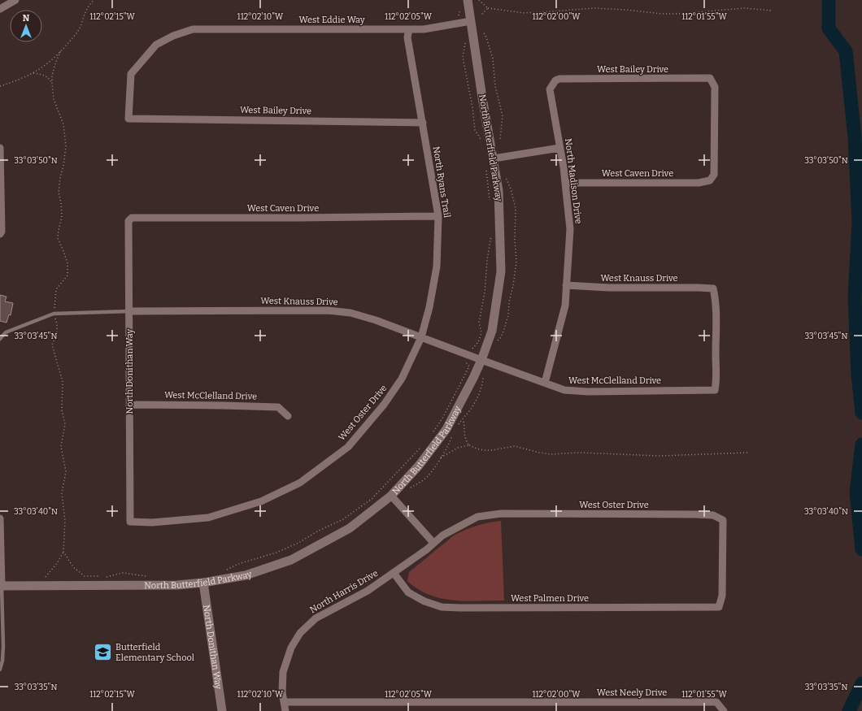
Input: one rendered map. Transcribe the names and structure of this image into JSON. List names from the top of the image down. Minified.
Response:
{"streets":{"street":["West Eddie Way","West Bailey Drive","North Butterfield Parkway","West Caven Drive","North Madison Drive","North Ryans Trail","West Knauss Drive","North Donithan Way","West McClelland Drive","West Oster Drive","North Harris Drive","West Palmen Drive","West Neely Drive"]},"crossings":[["West Eddie Way","West Bailey Drive"],["West Eddie Way","North Butterfield Parkway"],["West Eddie Way","North Ryans Trail"],["West Bailey Drive","West Caven Drive"],["West Bailey Drive","North Madison Drive"],["West Bailey Drive","North Ryans Trail"],["North Butterfield Parkway","West Knauss Drive"],["North Butterfield Parkway","North Donithan Way"],["North Butterfield Parkway","West McClelland Drive"],["West Caven Drive","North Madison Drive"],["West Caven Drive","North Ryans Trail"],["West Caven Drive","North Donithan Way"],["North Madison Drive","West Knauss Drive"],["North Madison Drive","West McClelland Drive"],["North Ryans Trail","West Knauss Drive"],["North Ryans Trail","West Oster Drive"],["West Knauss Drive","North Donithan Way"],["West Knauss Drive","West McClelland Drive"],["West Knauss Drive","West Oster Drive"],["North Donithan Way","West McClelland Drive"],["North Donithan Way","West Oster Drive"],["West Oster Drive","North Harris Drive"],["West Oster Drive","West Palmen Drive"],["North Harris Drive","West Palmen Drive"],["North Harris Drive","West Neely Drive"]],"places":{"school or university":["Butterfield Elementary School"]},"north":"top","coordinates":["112°02'15\"W","112°02'10\"W","112°02'05\"W","112°02'00\"W","112°01'55\"W","33°03'50\"N","33°03'45\"N","33°03'40\"N","33°03'35\"N"]}
